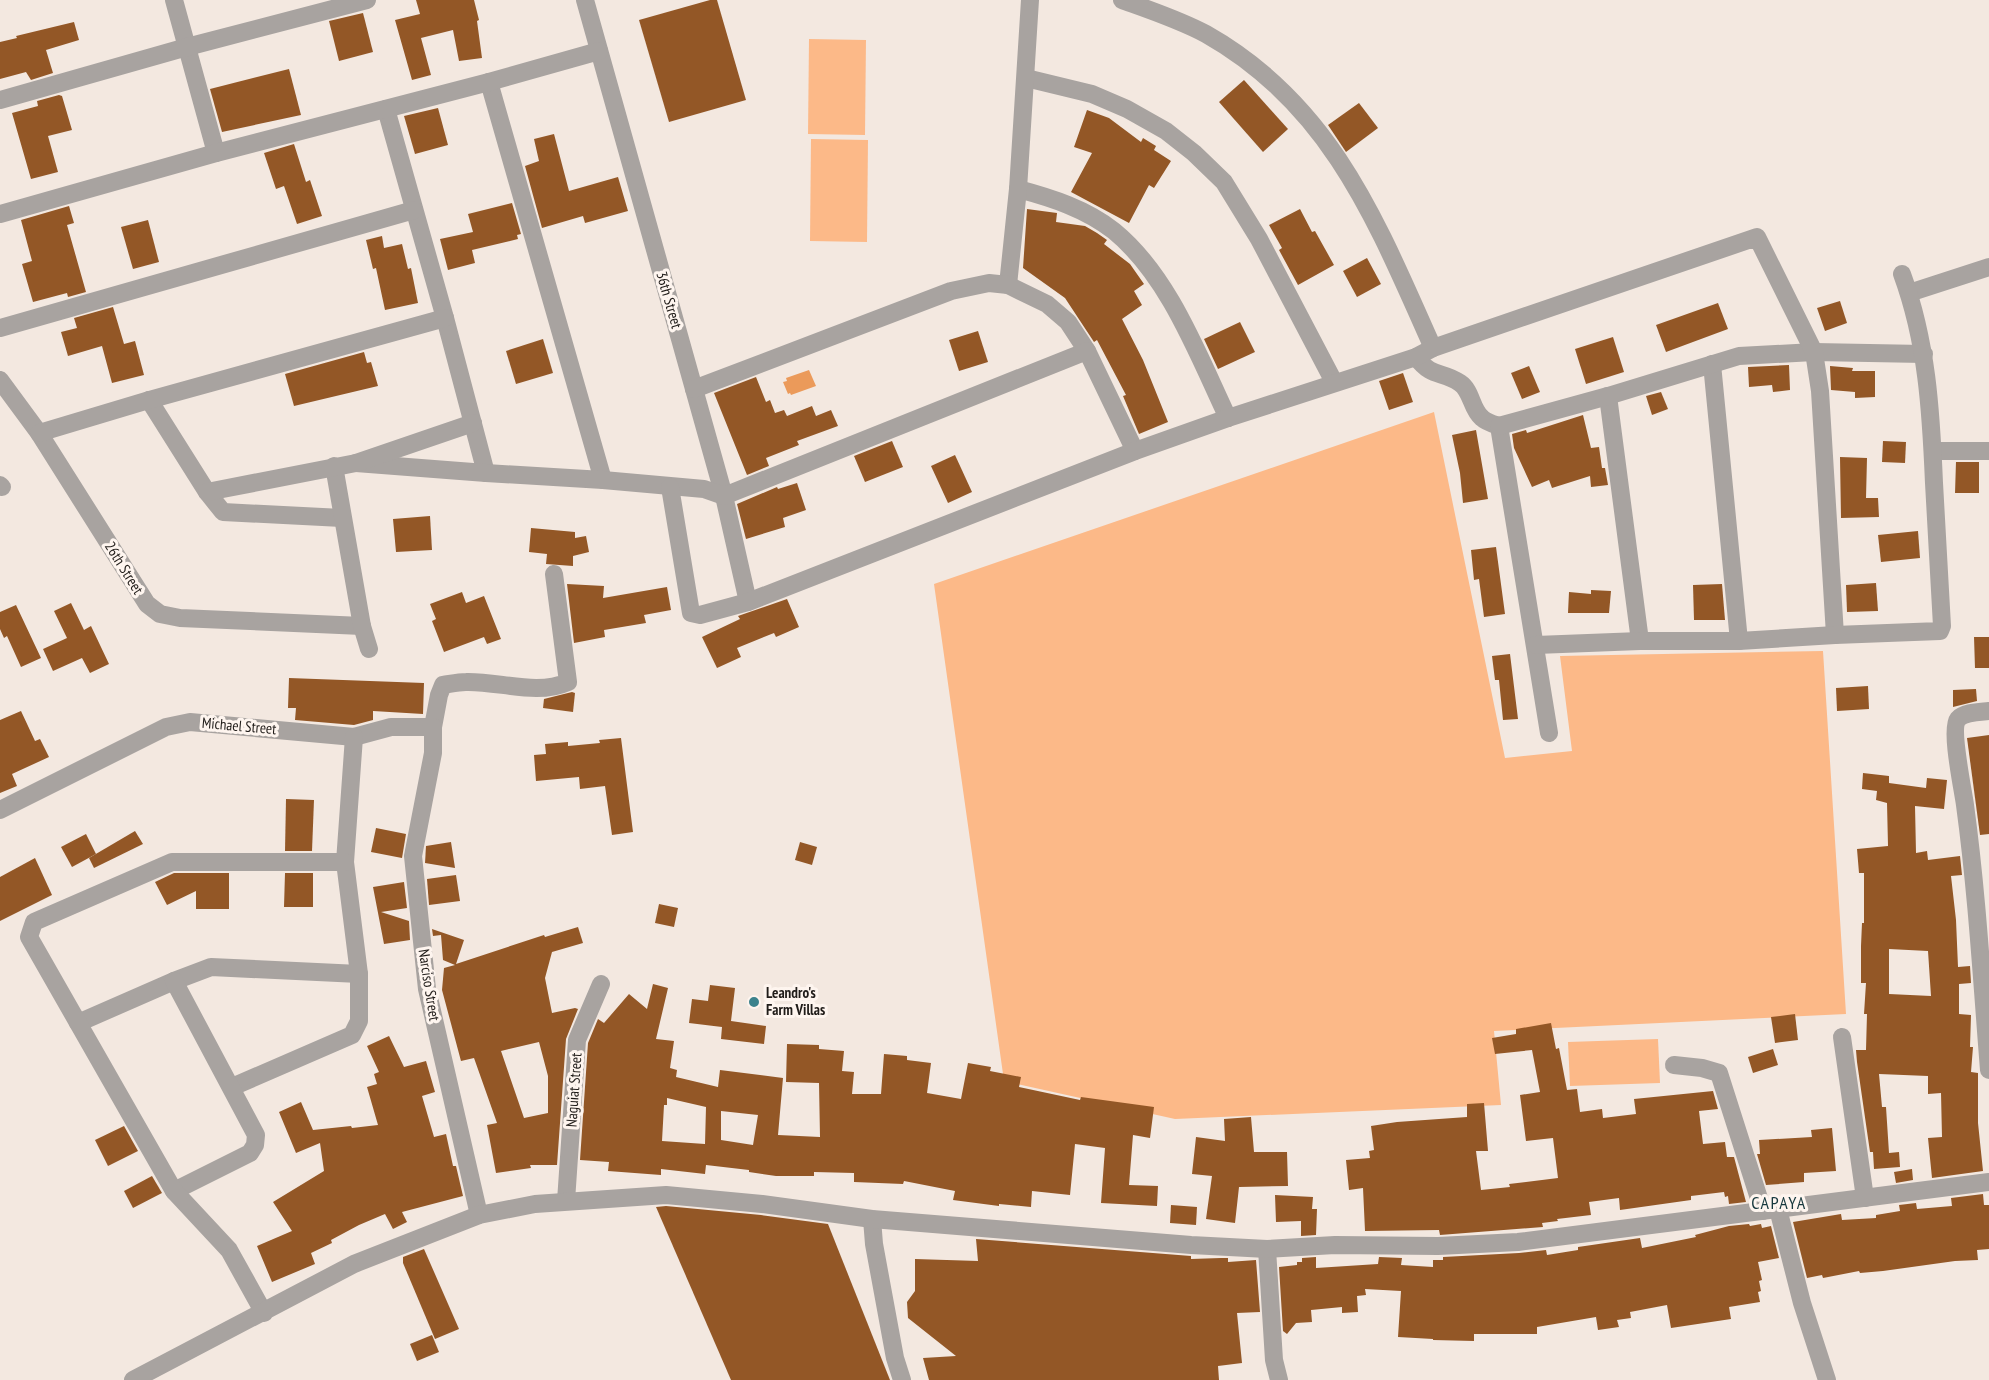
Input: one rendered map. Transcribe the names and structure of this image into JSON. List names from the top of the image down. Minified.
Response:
{"streets":{"street":["36th Street","26th Street","Michael Street","Narciso Street","Naguiat Street"]},"crossings":[["Michael Street","Narciso Street"]],"districts":["CAPAYA"],"places":["Leandro's Farm Villas"]}
